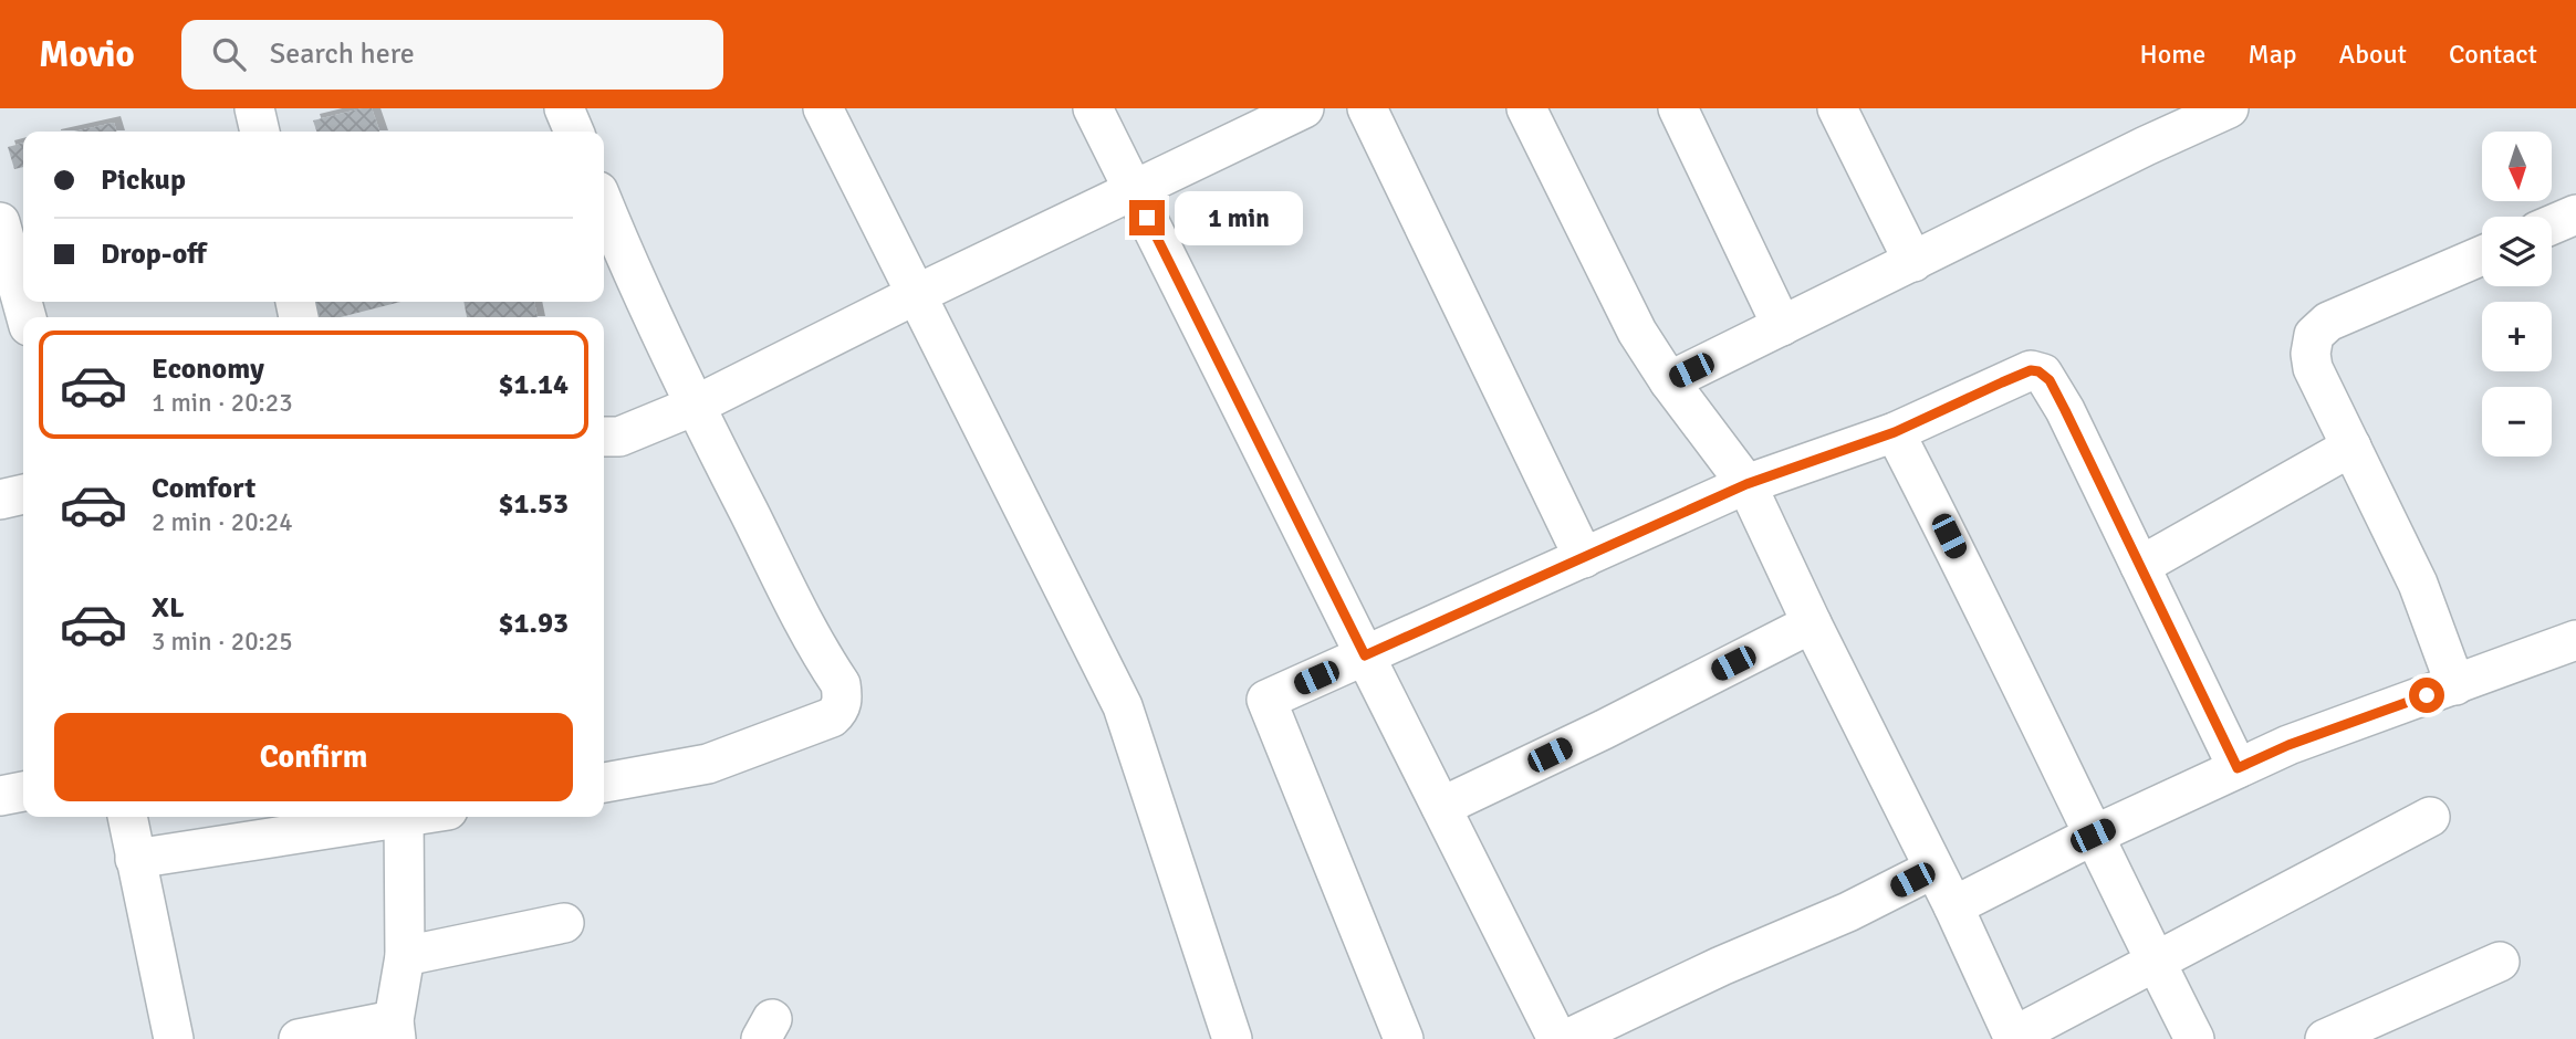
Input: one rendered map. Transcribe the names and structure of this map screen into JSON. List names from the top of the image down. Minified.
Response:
{"north":"bottom","page":{"header":"Movio","search":"Search here","nav":["Home","Map","About","Contact"],"map_buttons":["+","−"],"banner":["Pickup","Drop-off"],"bubble":"1 min","list":[{"name":"Economy","note":"1 min · 20:23","value":"$1.14"},{"name":"Comfort","note":"2 min · 20:24","value":"$1.53"},{"name":"XL","note":"3 min · 20:25","value":"$1.93"}],"buttons":"Confirm"}}
